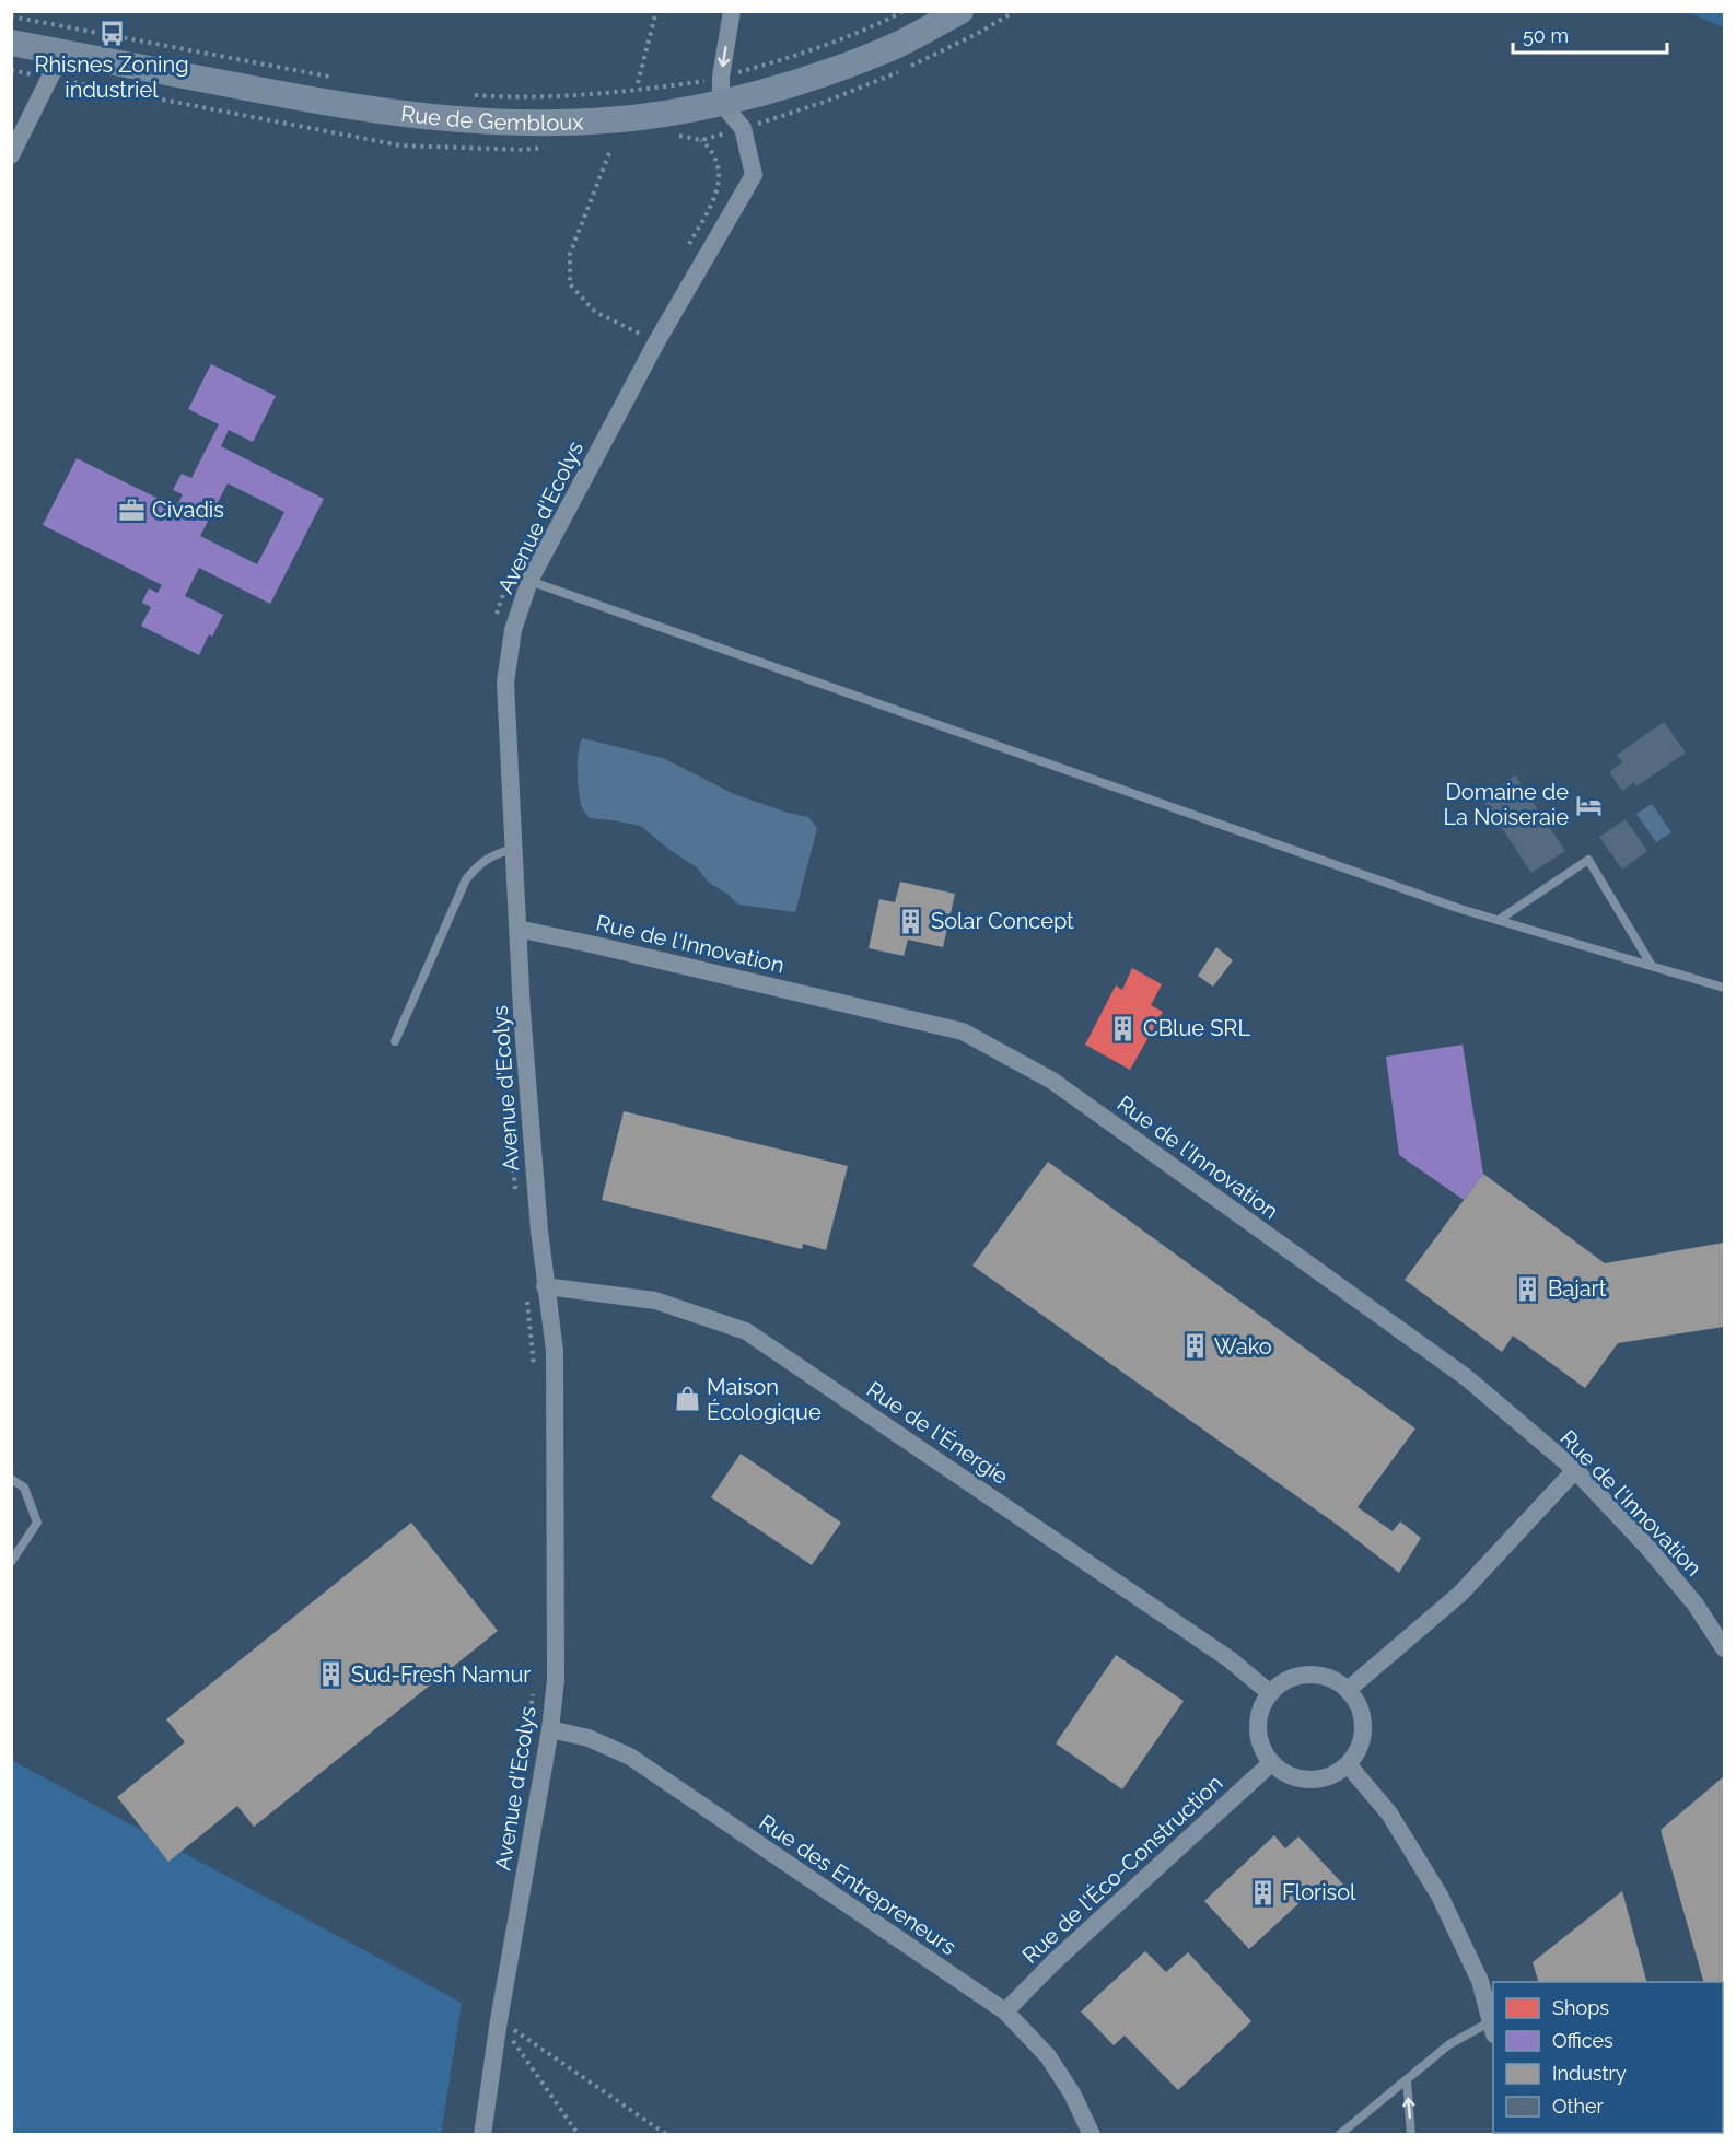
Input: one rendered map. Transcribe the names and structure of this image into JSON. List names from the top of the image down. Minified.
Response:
{"streets":{"main road":["Rue de Gembloux"],"street":["Avenue d'Ecolys","Rue de l'Innovation","Rue de l'Énergie","Rue de l'Éco-Construction","Rue des Entrepreneurs"]},"crossings":[["Rue de Gembloux","Avenue d'Ecolys"],["Avenue d'Ecolys","Rue de l'Innovation"],["Avenue d'Ecolys","Rue de l'Énergie"],["Avenue d'Ecolys","Rue des Entrepreneurs"],["Rue de l'Énergie","Rue de l'Éco-Construction"],["Rue de l'Éco-Construction","Rue des Entrepreneurs"]],"places":{"bus stop":["Rhisnes Zoning industriel"],"office":["Civadis"],"hotel":["Domaine de La Noiseraie"],"building":["Solar Concept","CBlue SRL","Bajart","Wako","Sud-Fresh Namur","Florisol"],"shop":["Maison Écologique"]},"legend":["Shops","Offices","Industry","Other"],"scale_bar":"50 m"}
